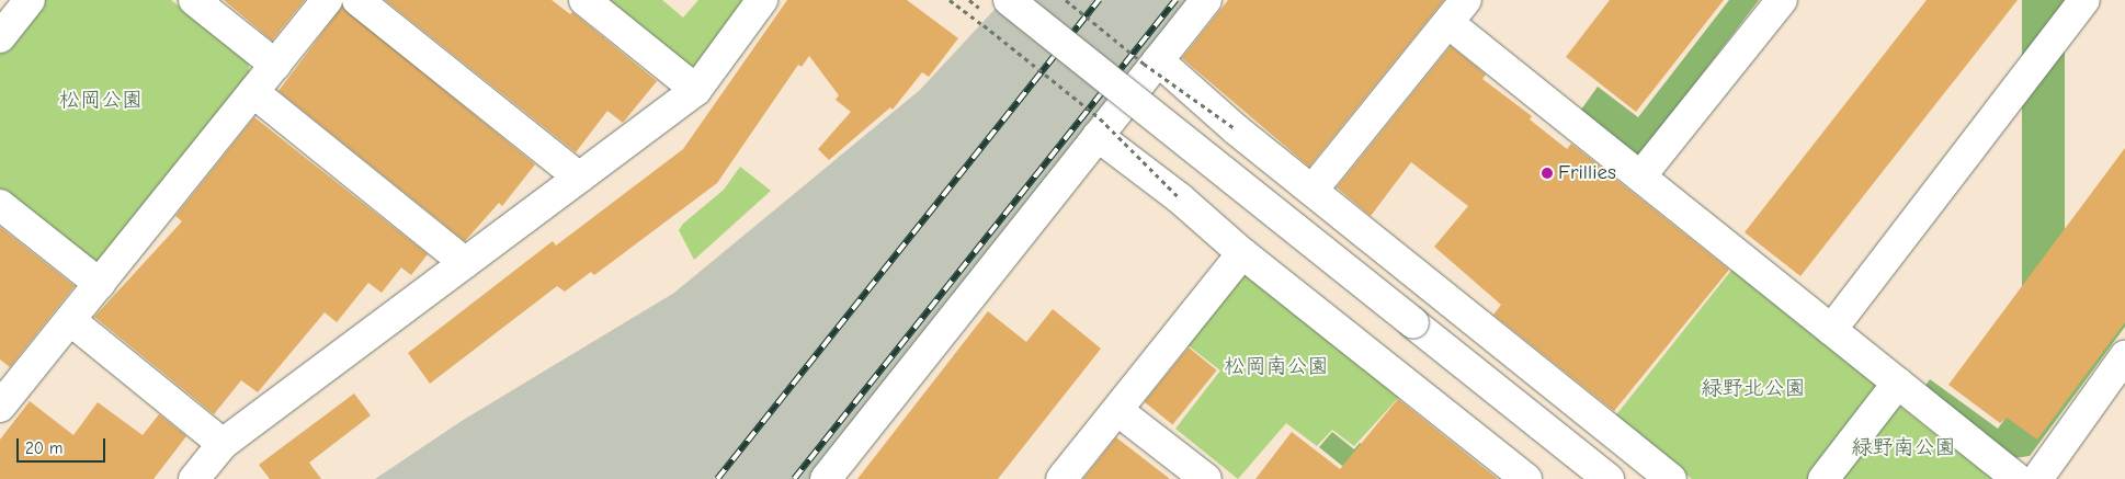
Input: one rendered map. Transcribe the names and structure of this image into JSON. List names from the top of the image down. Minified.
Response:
{"parks":["松岡公園","松岡南公園","緑野北公園","緑野南公園"],"places":["Frillies"],"scale_bar":"20 m"}
